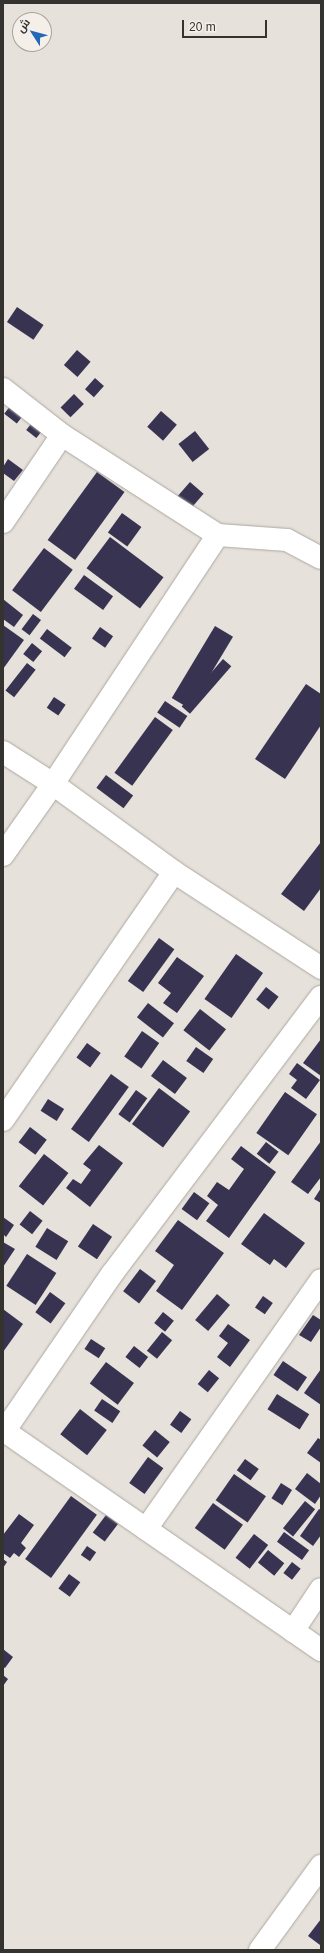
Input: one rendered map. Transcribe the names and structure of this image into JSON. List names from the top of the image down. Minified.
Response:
{"scale_bar":"20 m","north":"top left"}
